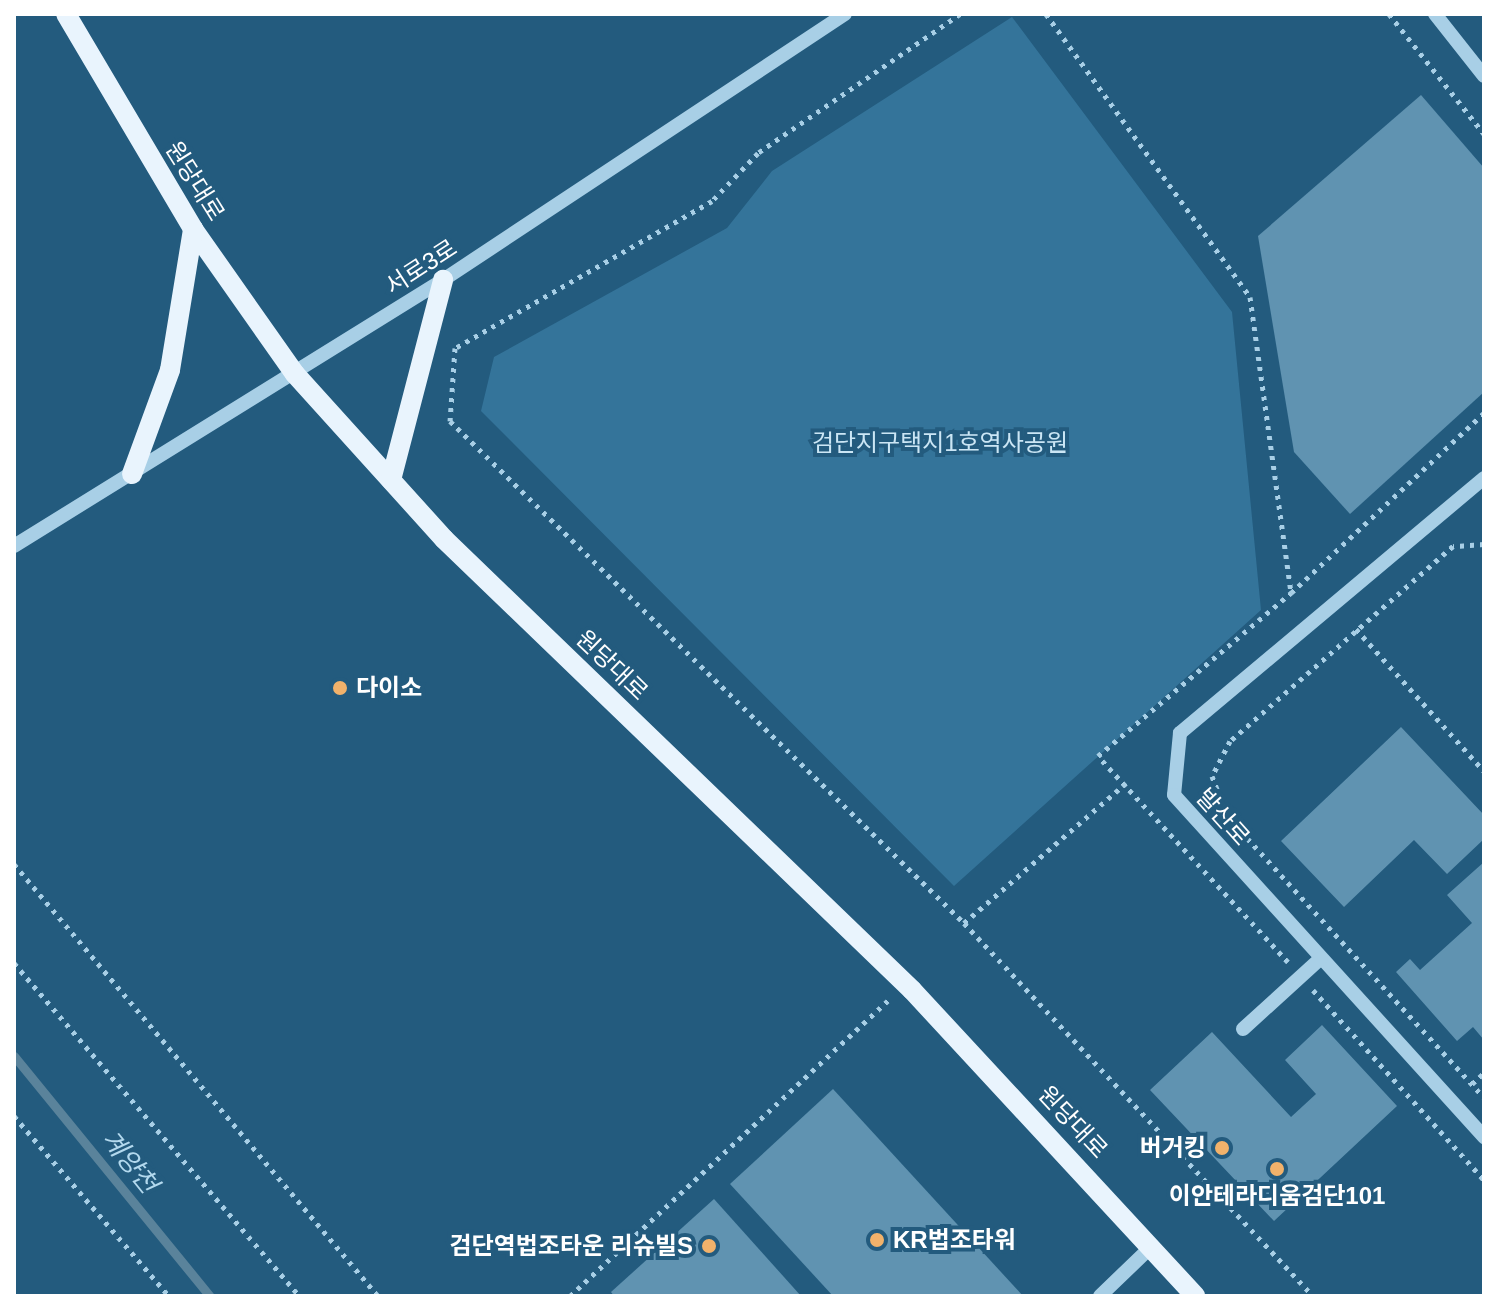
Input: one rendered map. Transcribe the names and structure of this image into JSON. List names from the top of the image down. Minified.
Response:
{"streets":{"main road":["원당대로"],"street":["서로3로","발산로"]},"crossings":[["원당대로","서로3로"]],"water":["계양천"],"parks":["검단지구택지1호역사공원"],"places":["다이소","버거킹","이안테라디움검단101","KR법조타워","검단역법조타운 리슈빌S"]}
